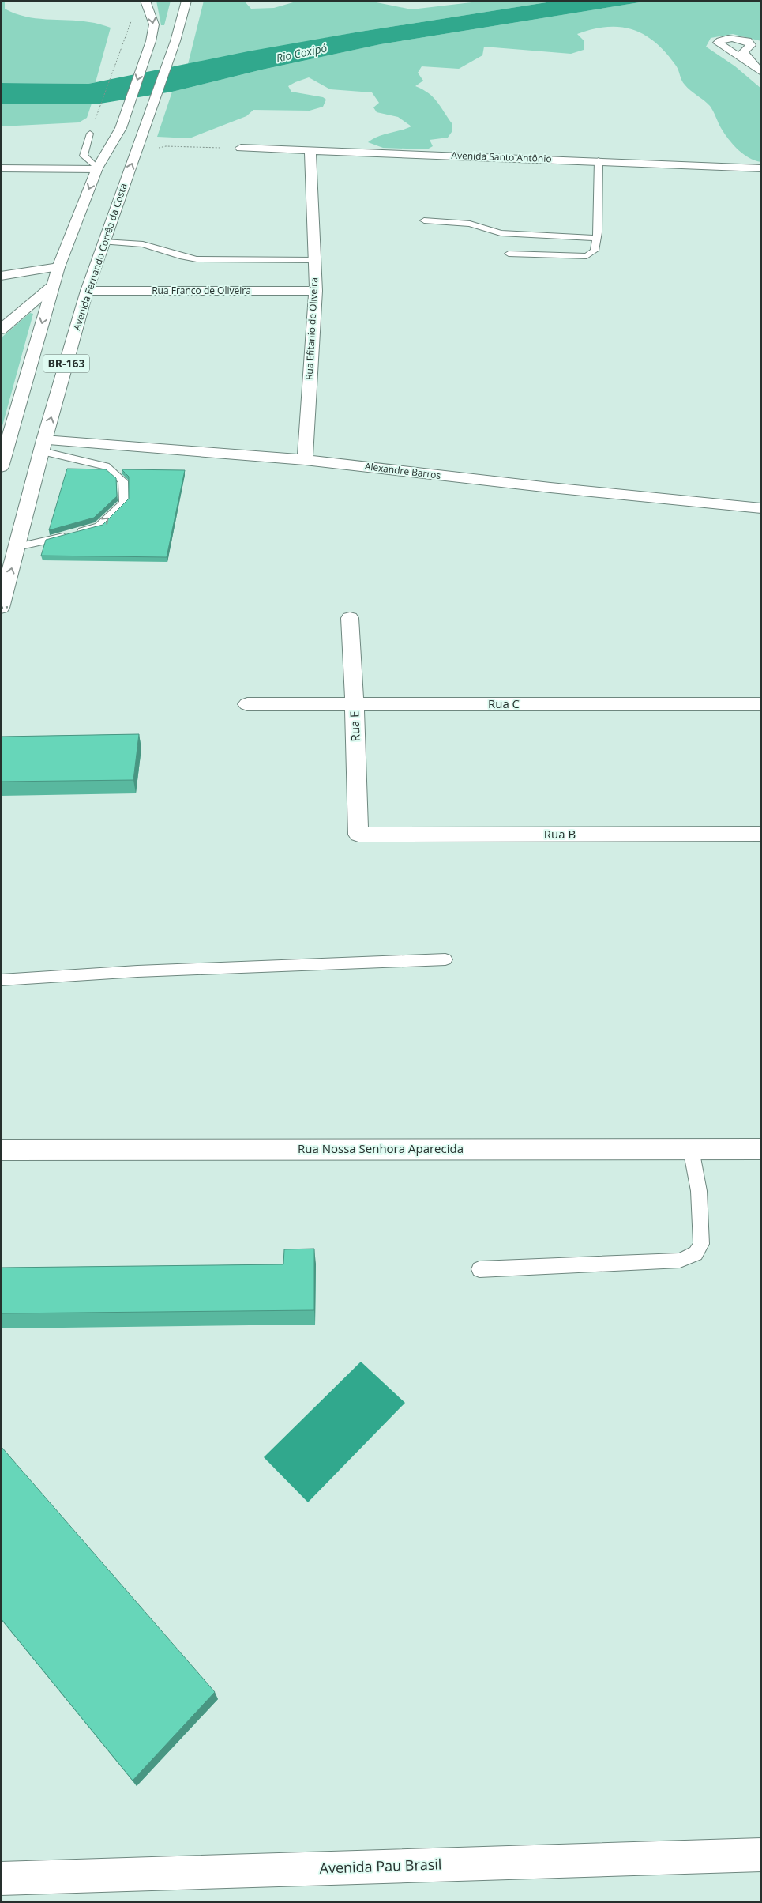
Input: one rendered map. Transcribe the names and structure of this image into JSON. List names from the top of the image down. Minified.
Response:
{"streets":{"main road":["Avenida Santo Antônio","Avenida Fernando Corrêa da Costa","Rua Franco de Oliveira","Rua Efitanio de Oliveira","BR-163","Alexandre Barros","Rua C","Rua E","Rua B","Rua Nossa Senhora Aparecida","Avenida Pau Brasil"]},"crossings":[["Avenida Santo Antônio","Rua Efitanio de Oliveira"],["Avenida Fernando Corrêa da Costa","Rua Franco de Oliveira"],["Avenida Fernando Corrêa da Costa","Alexandre Barros"],["Rua Franco de Oliveira","Rua Efitanio de Oliveira"],["Rua Efitanio de Oliveira","Alexandre Barros"],["Rua C","Rua E"],["Rua E","Rua B"]],"water":["Rio Coxipó"]}
